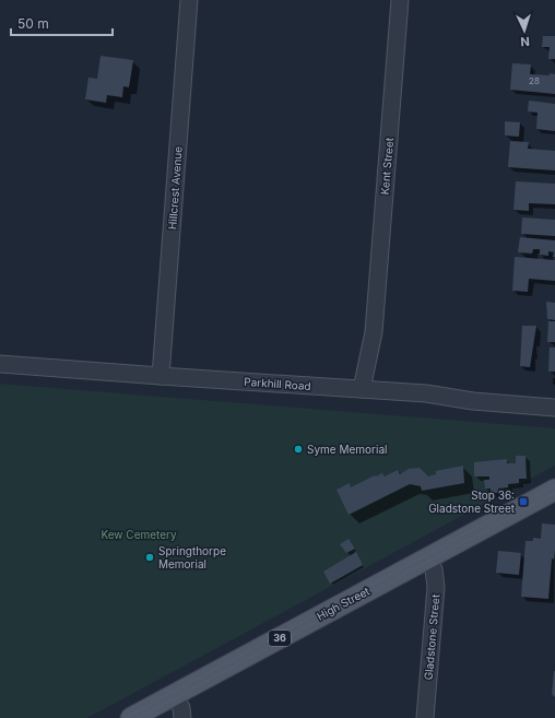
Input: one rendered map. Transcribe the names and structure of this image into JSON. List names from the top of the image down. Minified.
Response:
{"streets":{"main road":["High Street","36"],"street":["Kent Street","Hillcrest Avenue","Parkhill Road","Gladstone Street"]},"crossings":[["Kent Street","Parkhill Road"],["Hillcrest Avenue","Parkhill Road"],["High Street","Gladstone Street"]],"parks":["Kew Cemetery"],"places":{"other":["Syme Memorial","Springthorpe Memorial"],"transit":["Stop 36: Gladstone Street"]},"house_numbers":["28"],"scale_bar":"50 m","north":"bottom"}
